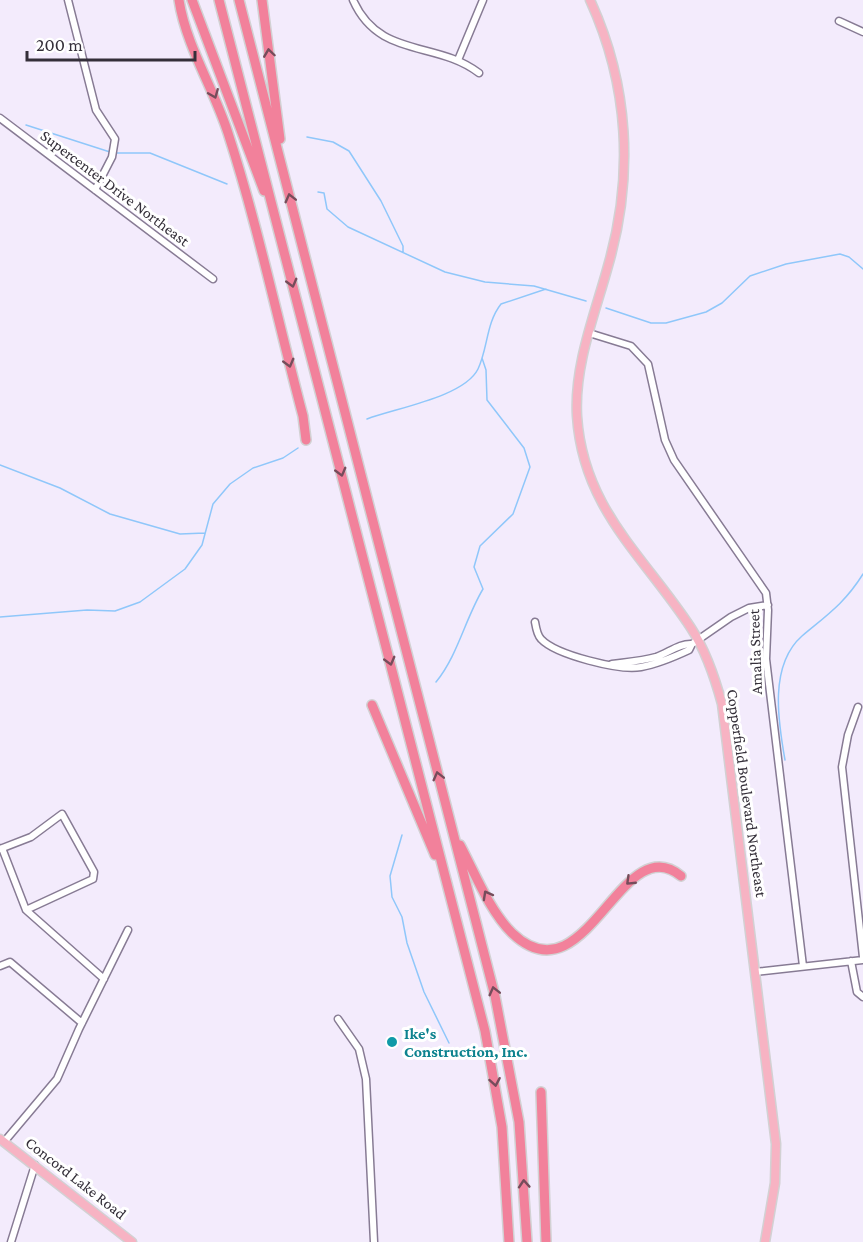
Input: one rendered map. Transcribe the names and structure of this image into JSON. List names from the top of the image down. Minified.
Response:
{"streets":{"main road":["Copperfield Boulevard Northeast","Concord Lake Road"],"street":["Supercenter Drive Northeast","Amalia Street"]},"crossings":[["Amalia Street","Copperfield Boulevard Northeast"]],"places":["Ike's Construction, Inc."],"scale_bar":"200 m"}
